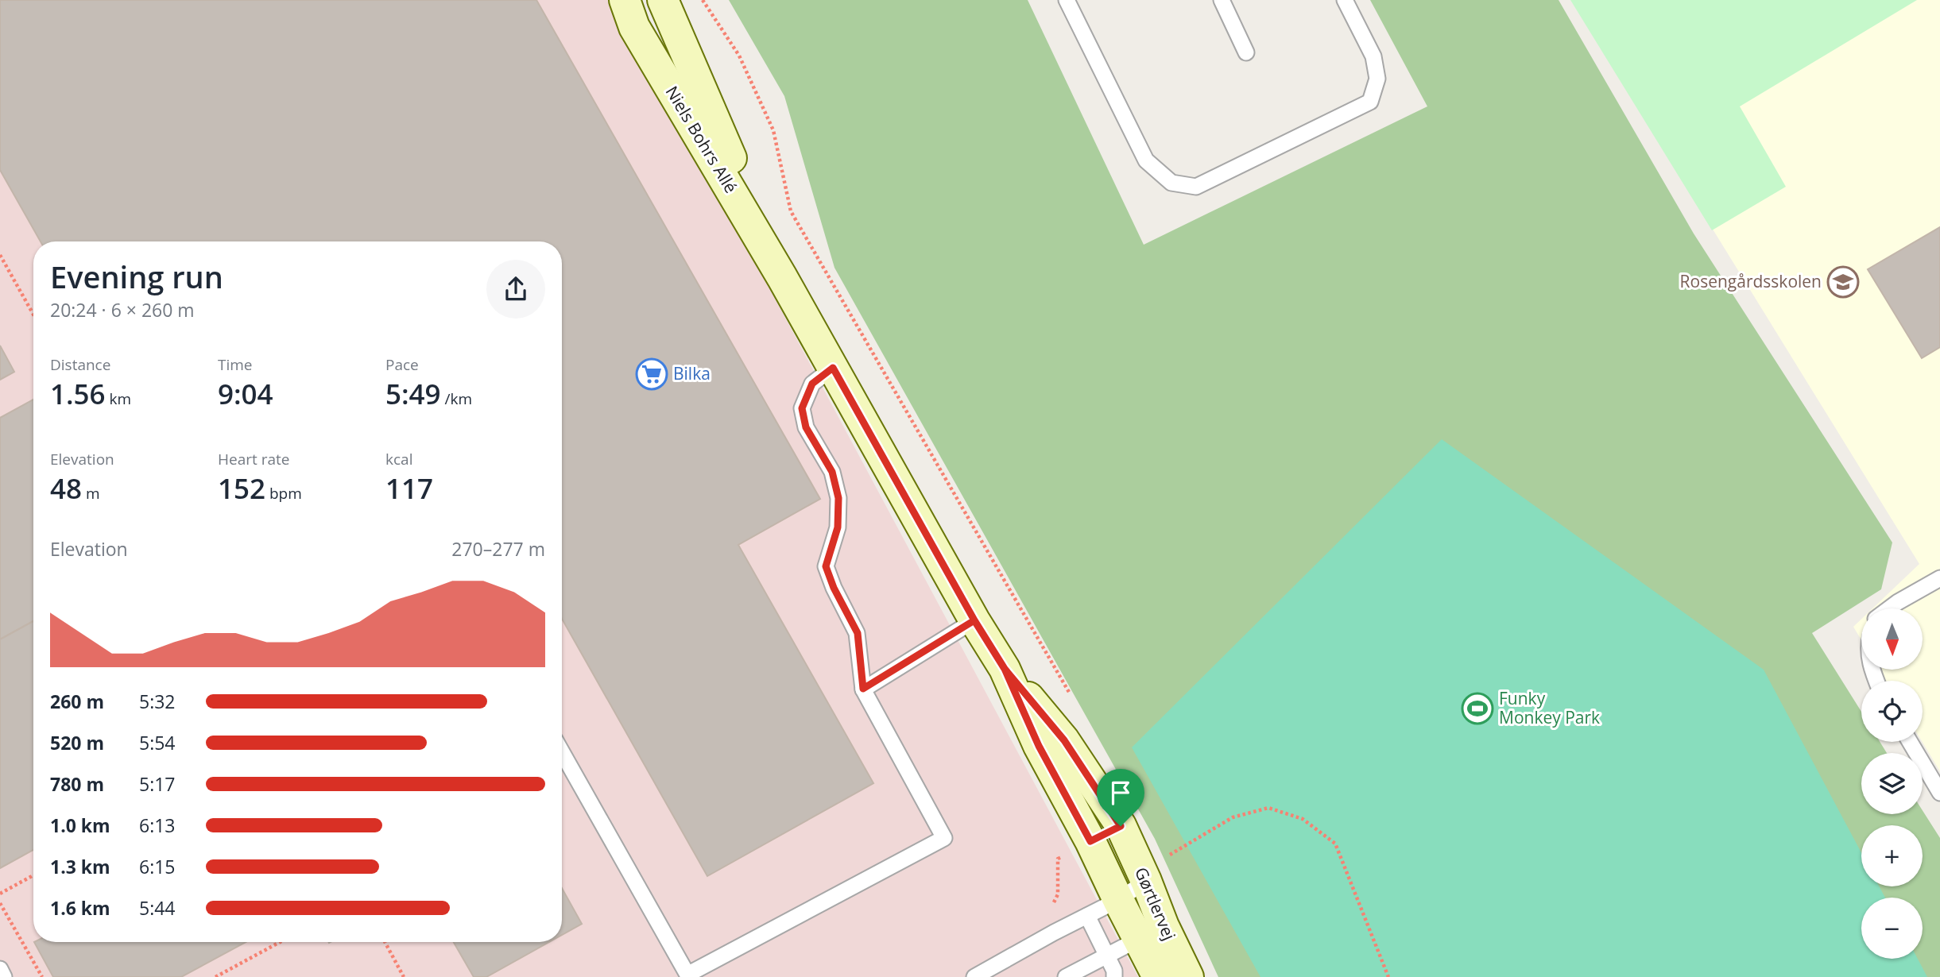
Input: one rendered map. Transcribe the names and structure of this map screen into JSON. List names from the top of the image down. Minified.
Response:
{"streets":{"street":["Niels Bohrs Allé","Gørtlervej"]},"crossings":[["Niels Bohrs Allé","Gørtlervej"]],"places":{"school or university":["Rosengårdsskolen"],"supermarket":["Bilka"],"sports":["Funky Monkey Park"]},"north":"bottom","page":{"heading":["Evening run","20:24 · 6 × 260 m"],"stats":[["Distance","1.56 km"],["Time","9:04"],["Pace","5:49 /km"],["Elevation","48 m"],["Heart rate","152 bpm"],["kcal","117"]],"chart":["Elevation","270–277 m"],"map_buttons":["+","−"],"list":[{"name":"260 m","note":"5:32"},{"name":"520 m","note":"5:54"},{"name":"780 m","note":"5:17"},{"name":"1.0 km","note":"6:13"},{"name":"1.3 km","note":"6:15"},{"name":"1.6 km","note":"5:44"}]}}
